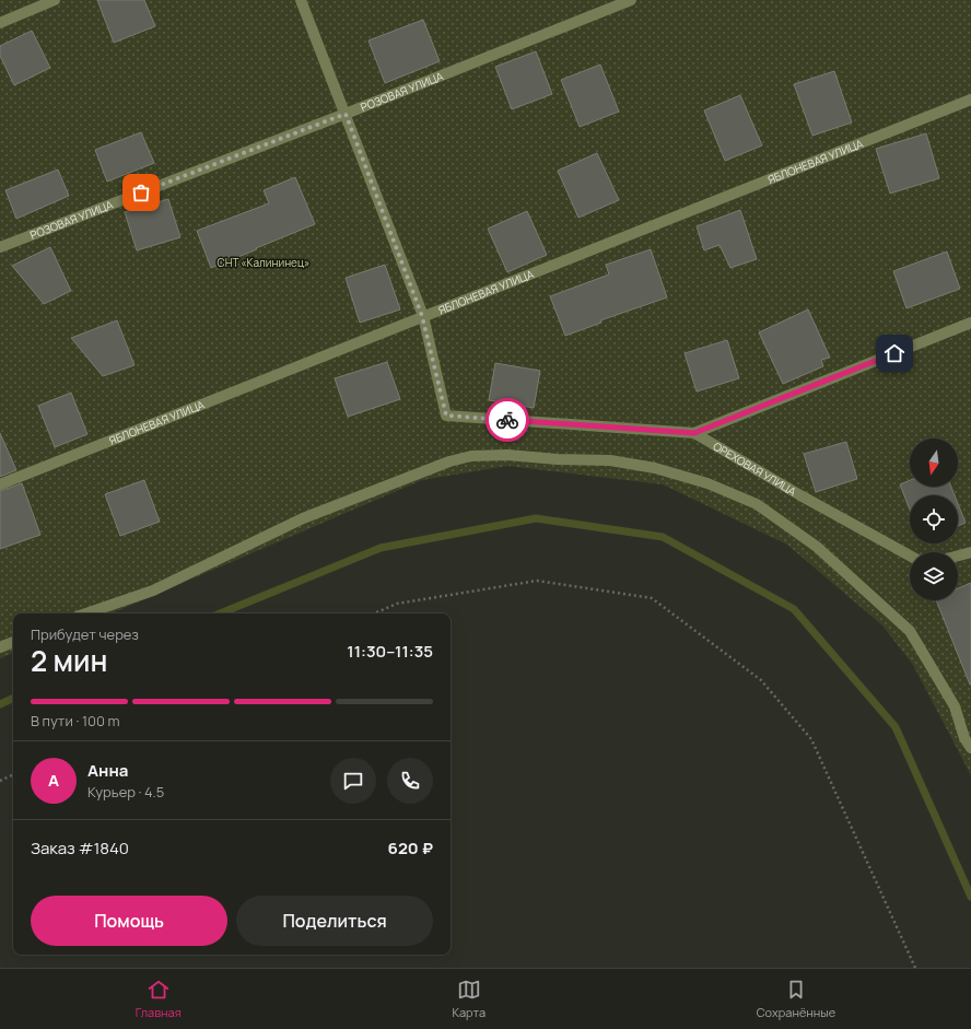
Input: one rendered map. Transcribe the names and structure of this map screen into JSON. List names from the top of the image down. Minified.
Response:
{"streets":{"street":["РОЗОВАЯ УЛИЦА","ЯБЛОНЕВАЯ УЛИЦА","ОРЕХОВАЯ УЛИЦА"]},"crossings":[["ЯБЛОНЕВАЯ УЛИЦА","ОРЕХОВАЯ УЛИЦА"]],"parks":["СНТ «Калининец»"],"north":"bottom","page":{"heading":["2 мин","Прибудет через","11:30–11:35"],"panel":["Анна","Курьер · 4.5","Заказ #1840","620 ₽"],"bar":"В пути · 100 m","round":"А","buttons":["Помощь","Поделиться"],"tabs":["Главная","Карта","Сохранённые"]}}
